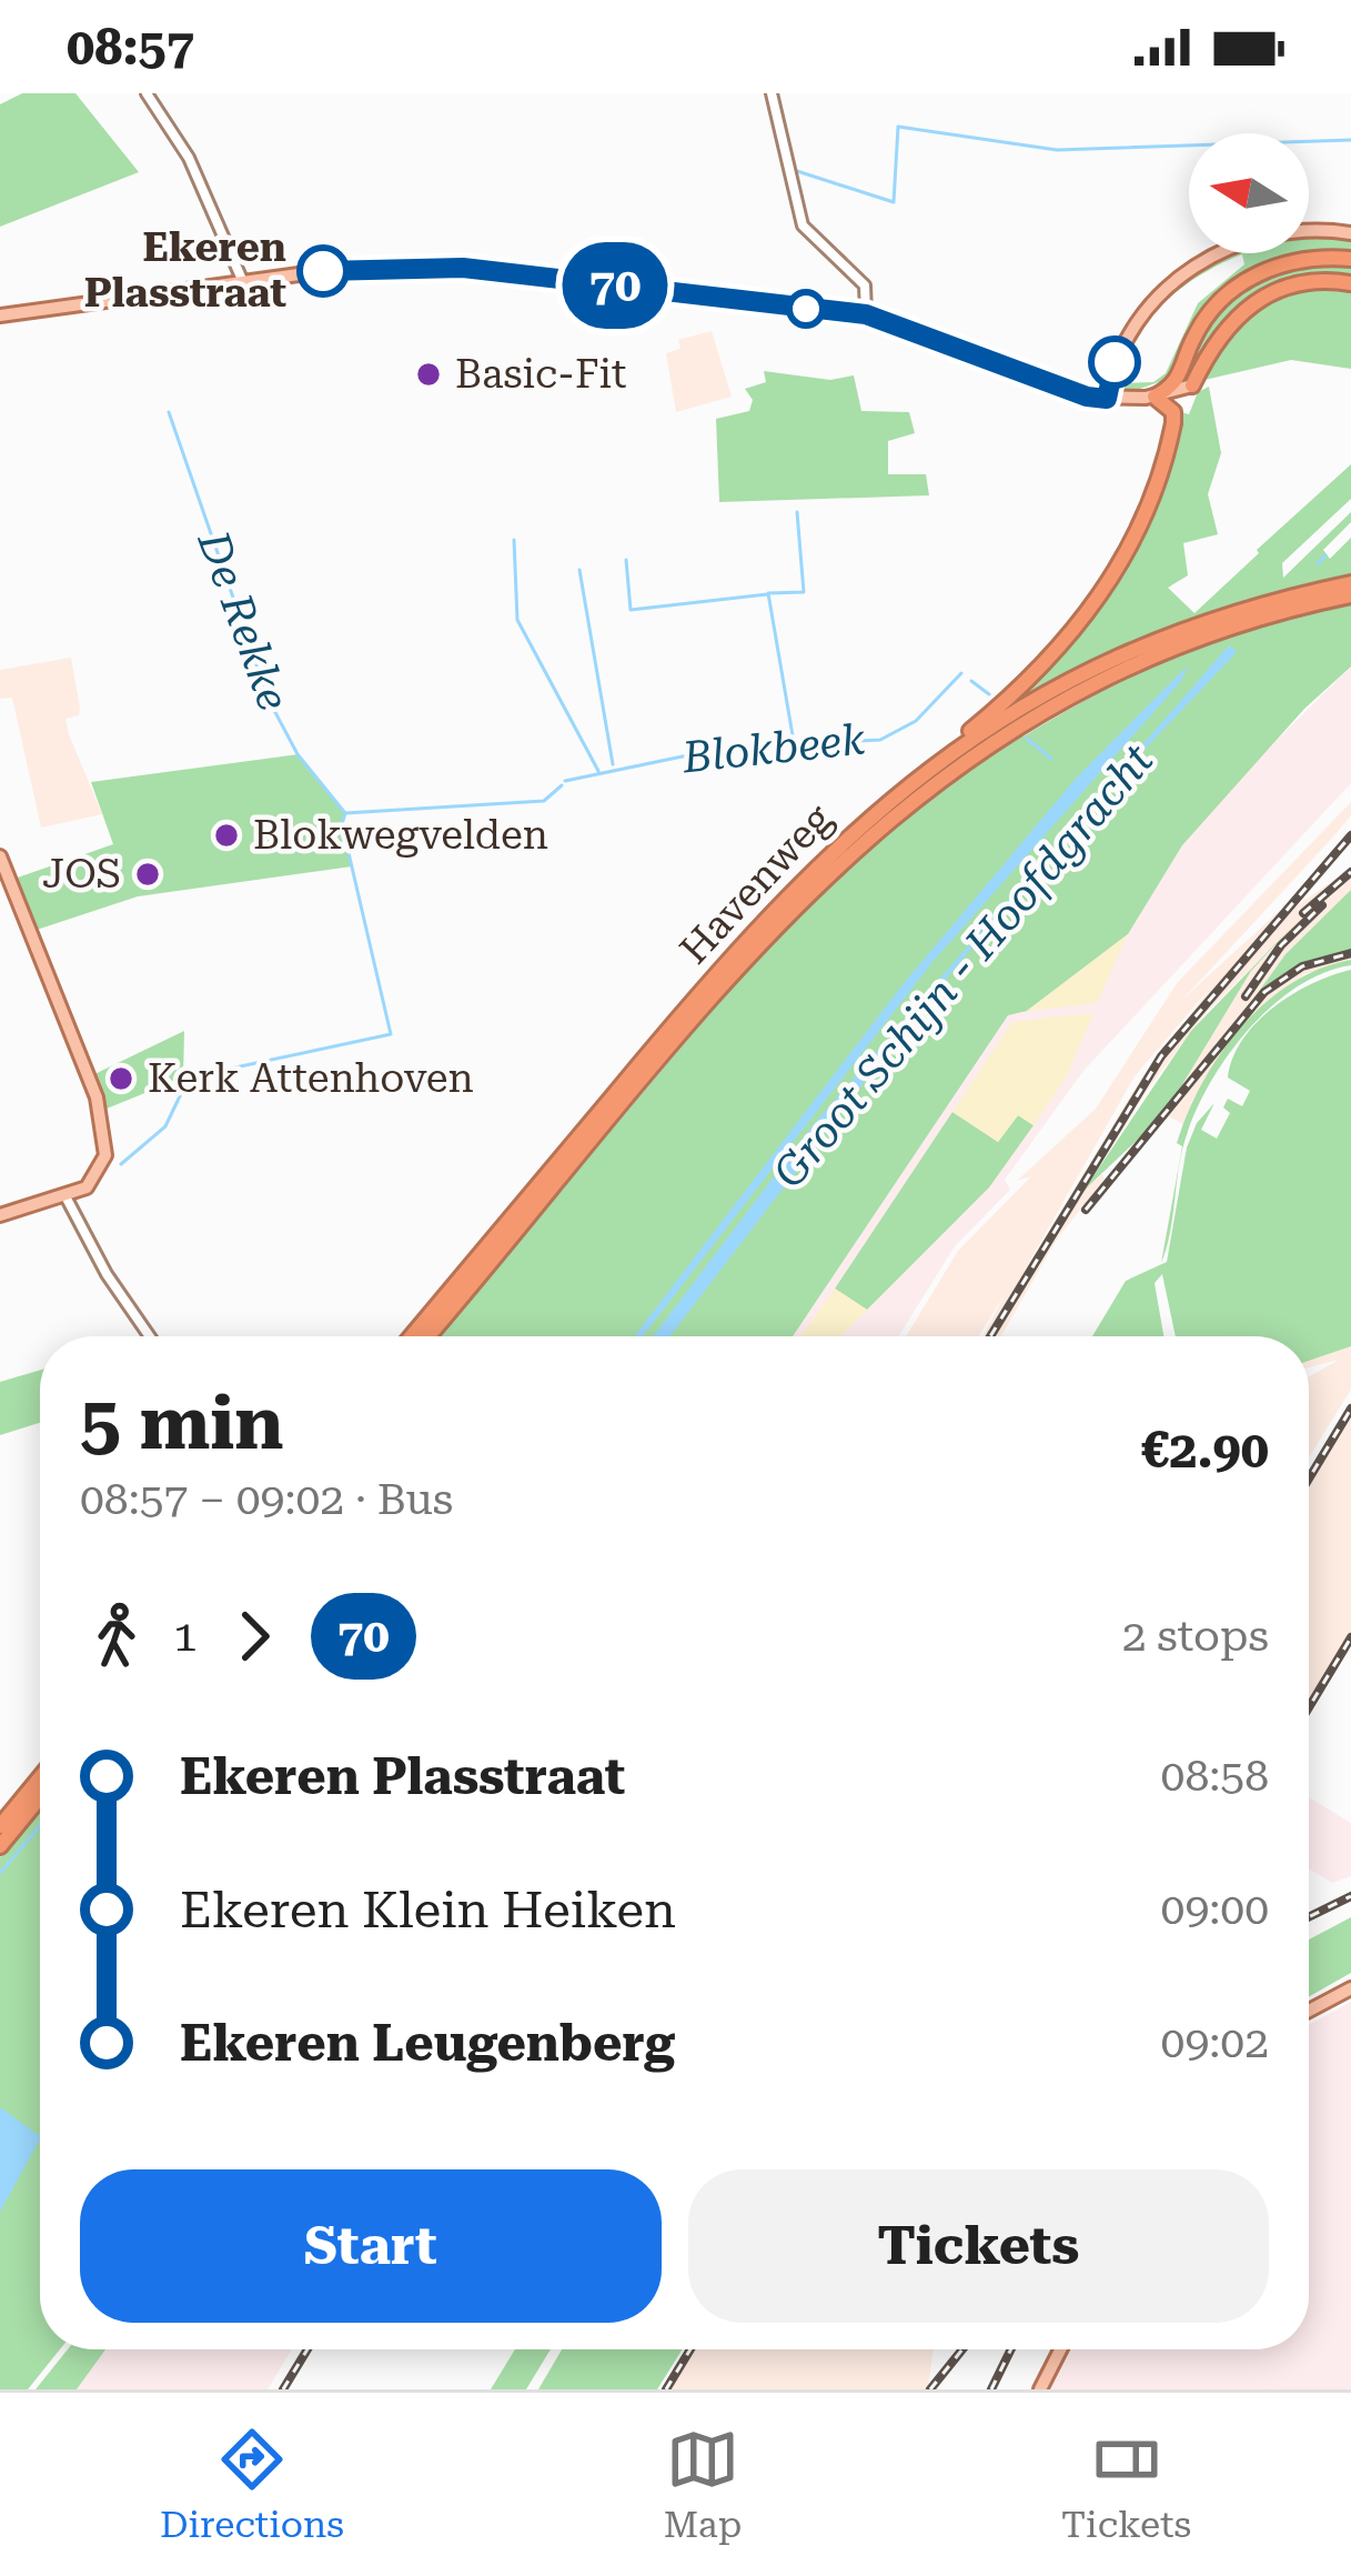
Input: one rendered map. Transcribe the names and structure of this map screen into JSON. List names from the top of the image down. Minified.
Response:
{"streets":{"highway":["Havenweg"]},"water":["De Rekke","Blokbeek","Groot Schijn - Hoofdgracht"],"places":["Ekeren Plasstraat","Basic-Fit","Blokwegvelden","JOS","Kerk Attenhoven"],"lines":["bus line 70"],"north":"left","page":{"status":"08:57","on_map":"70","heading":["5 min","08:57 – 09:02 · Bus","€2.90"],"legs":["1","70","2 stops"],"list":[{"name":"Ekeren Plasstraat","value":"08:58"},{"name":"Ekeren Klein Heiken","value":"09:00"},{"name":"Ekeren Leugenberg","value":"09:02"}],"buttons":["Start","Tickets"],"tabs":["Directions","Map","Tickets"]}}
